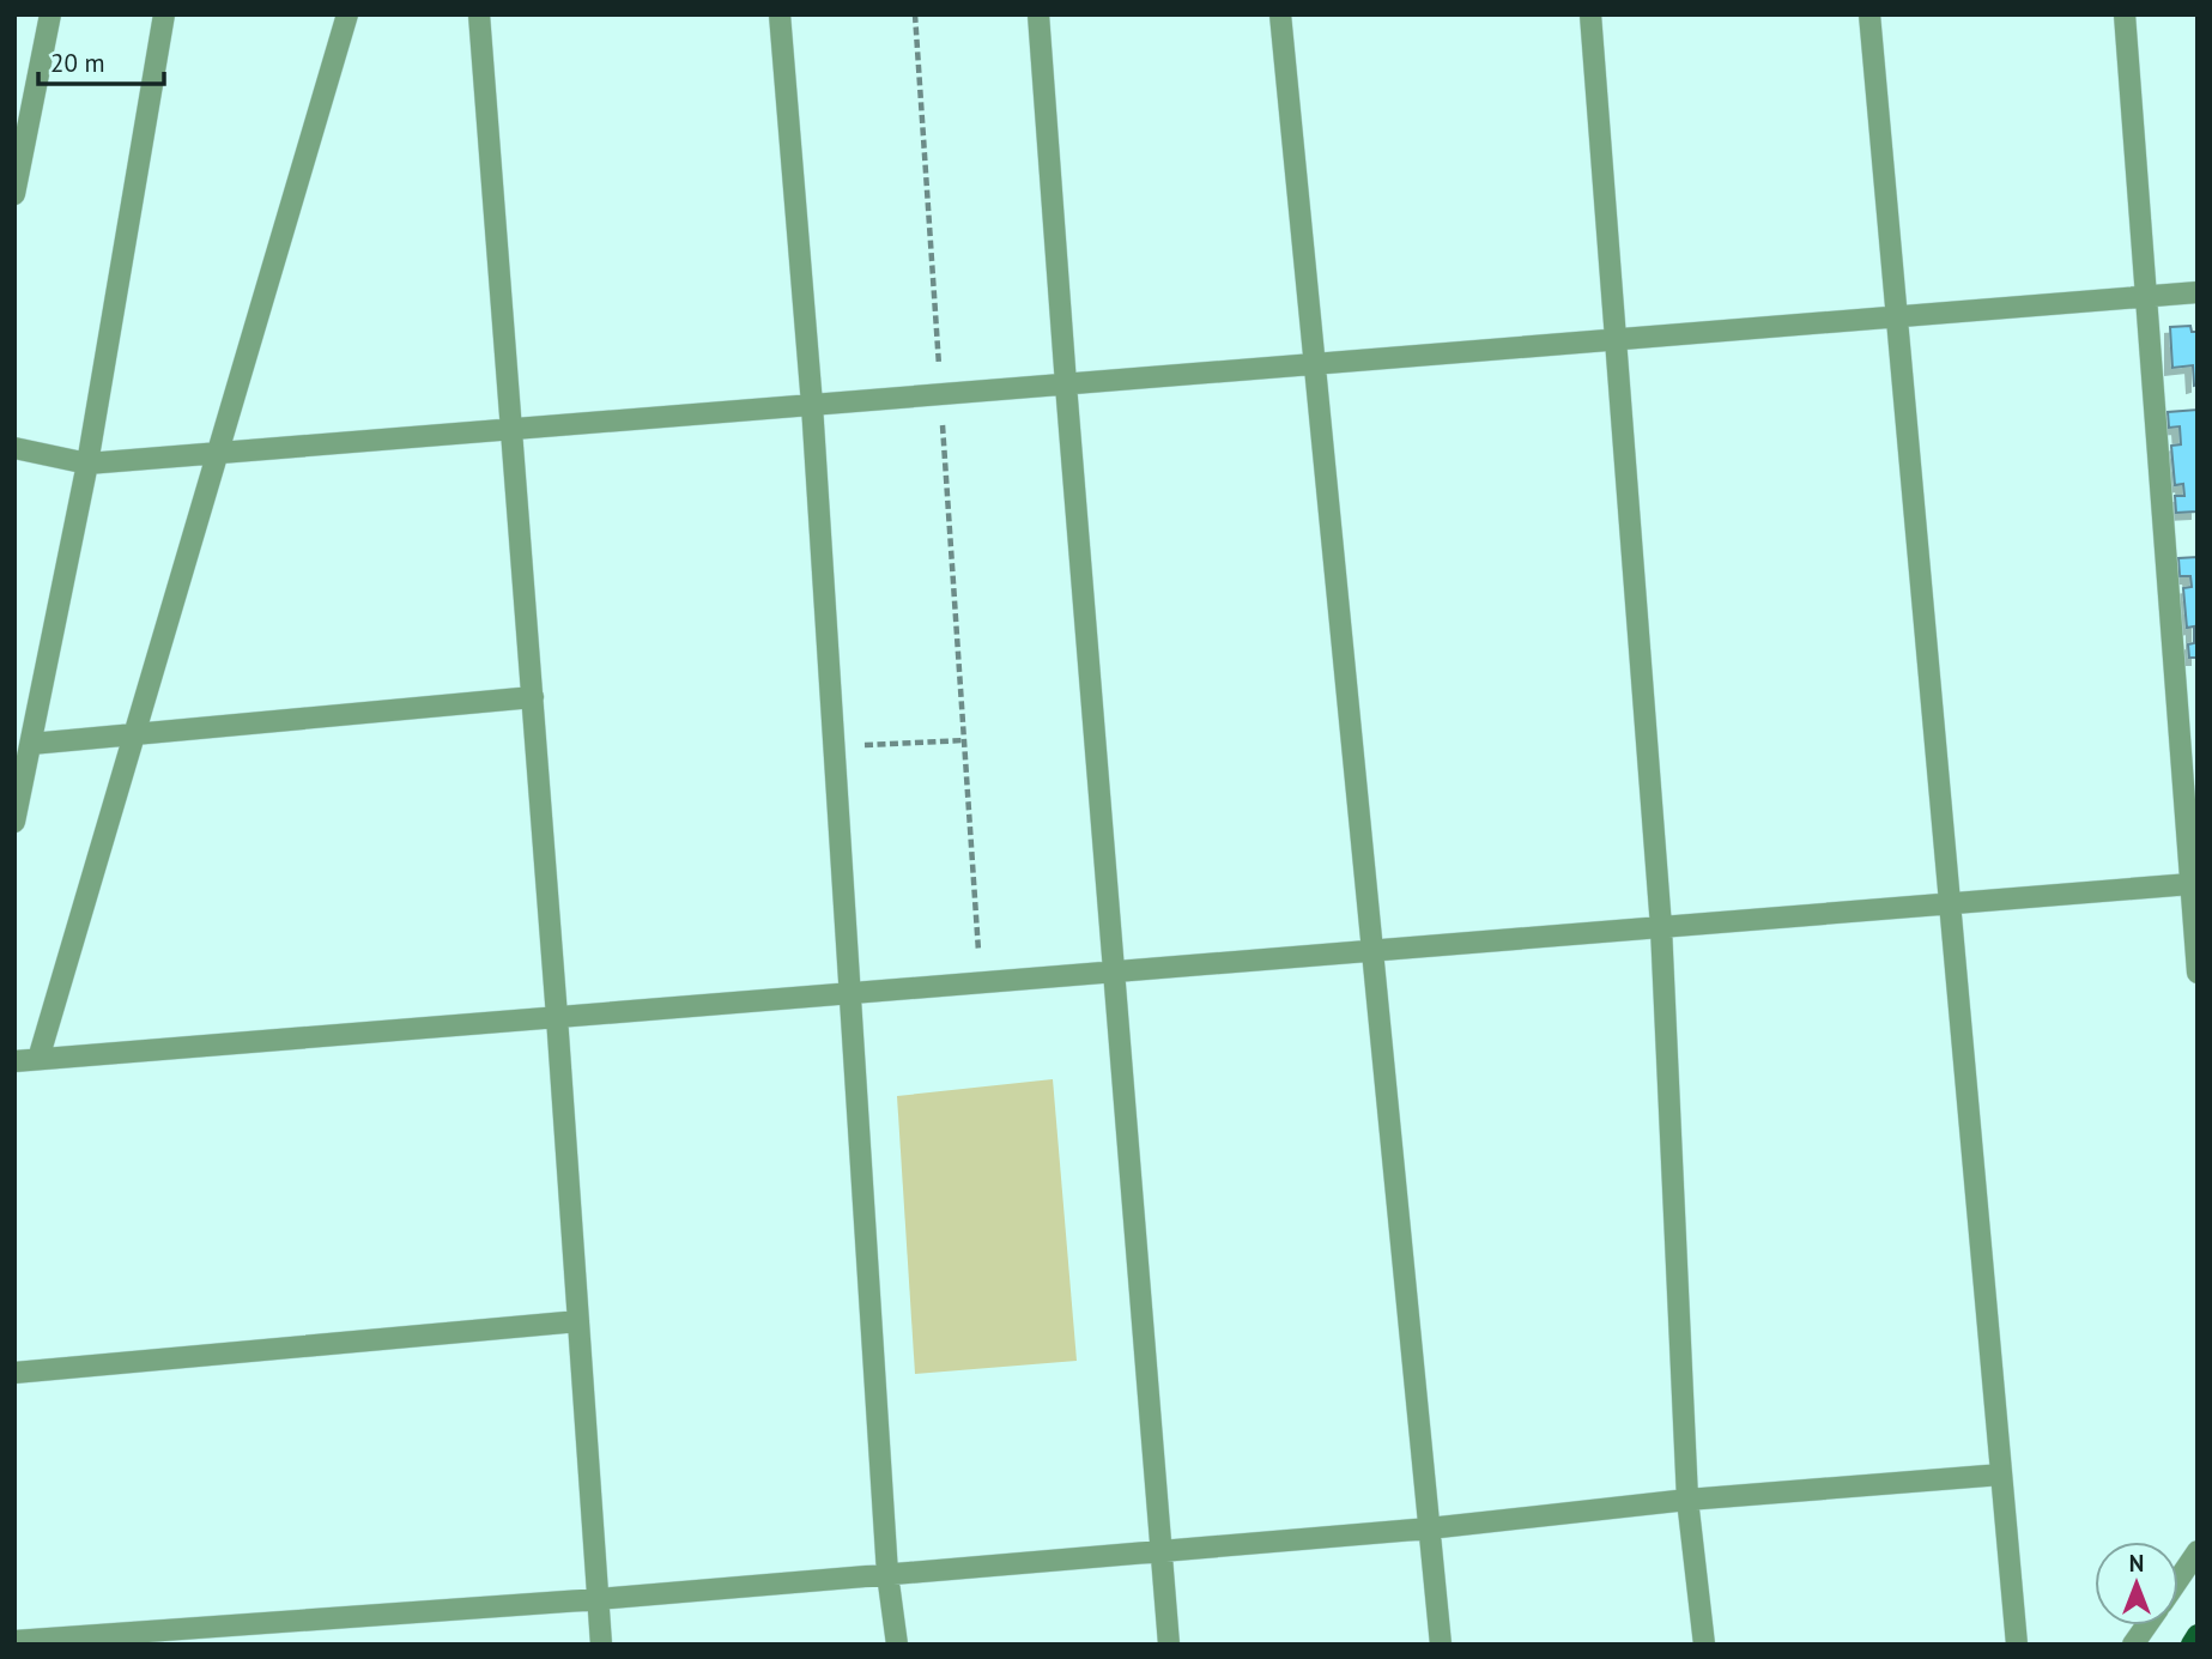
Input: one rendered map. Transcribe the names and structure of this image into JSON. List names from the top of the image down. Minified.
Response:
{"scale_bar":"20 m","north":"top"}
